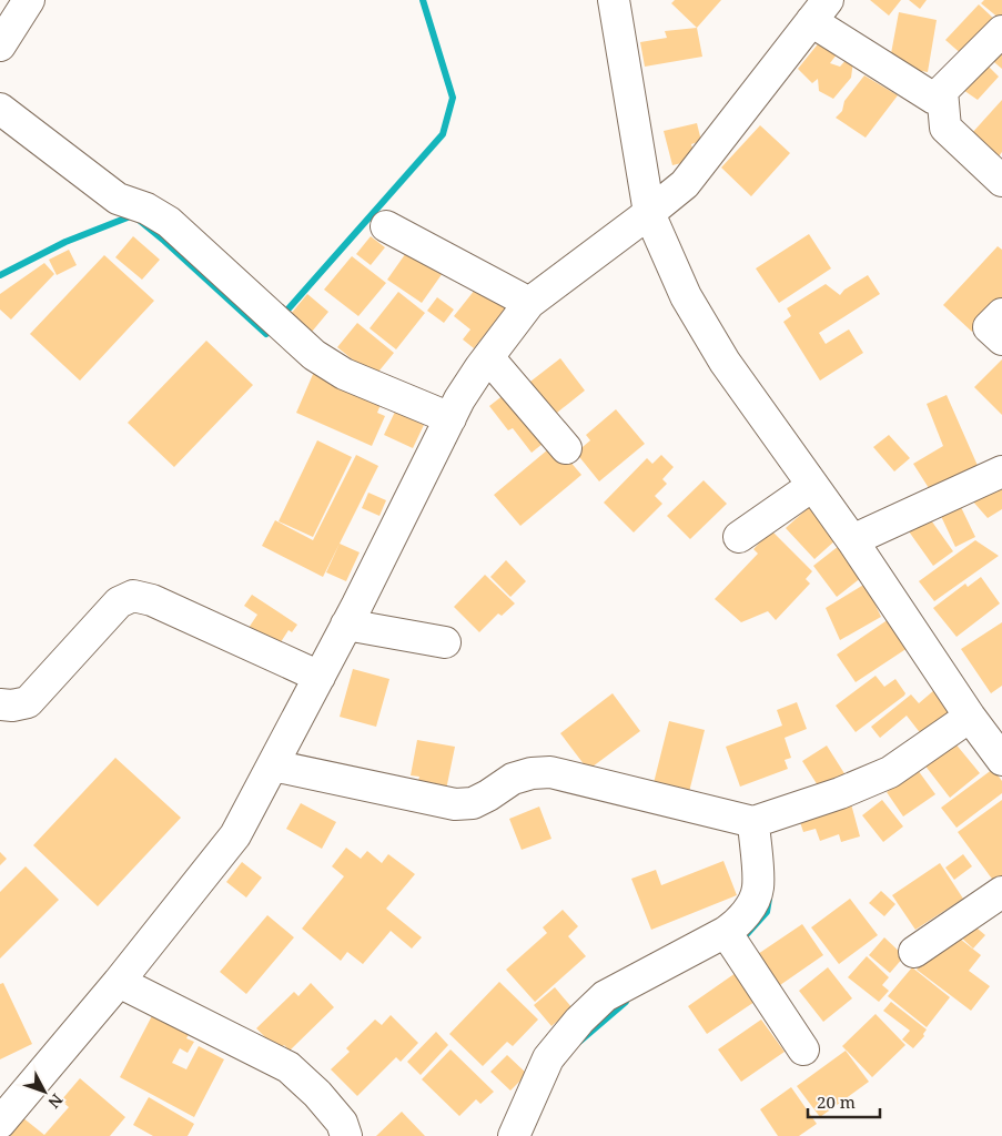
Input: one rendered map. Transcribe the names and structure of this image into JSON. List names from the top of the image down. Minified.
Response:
{"scale_bar":"20 m","north":"bottom right"}
